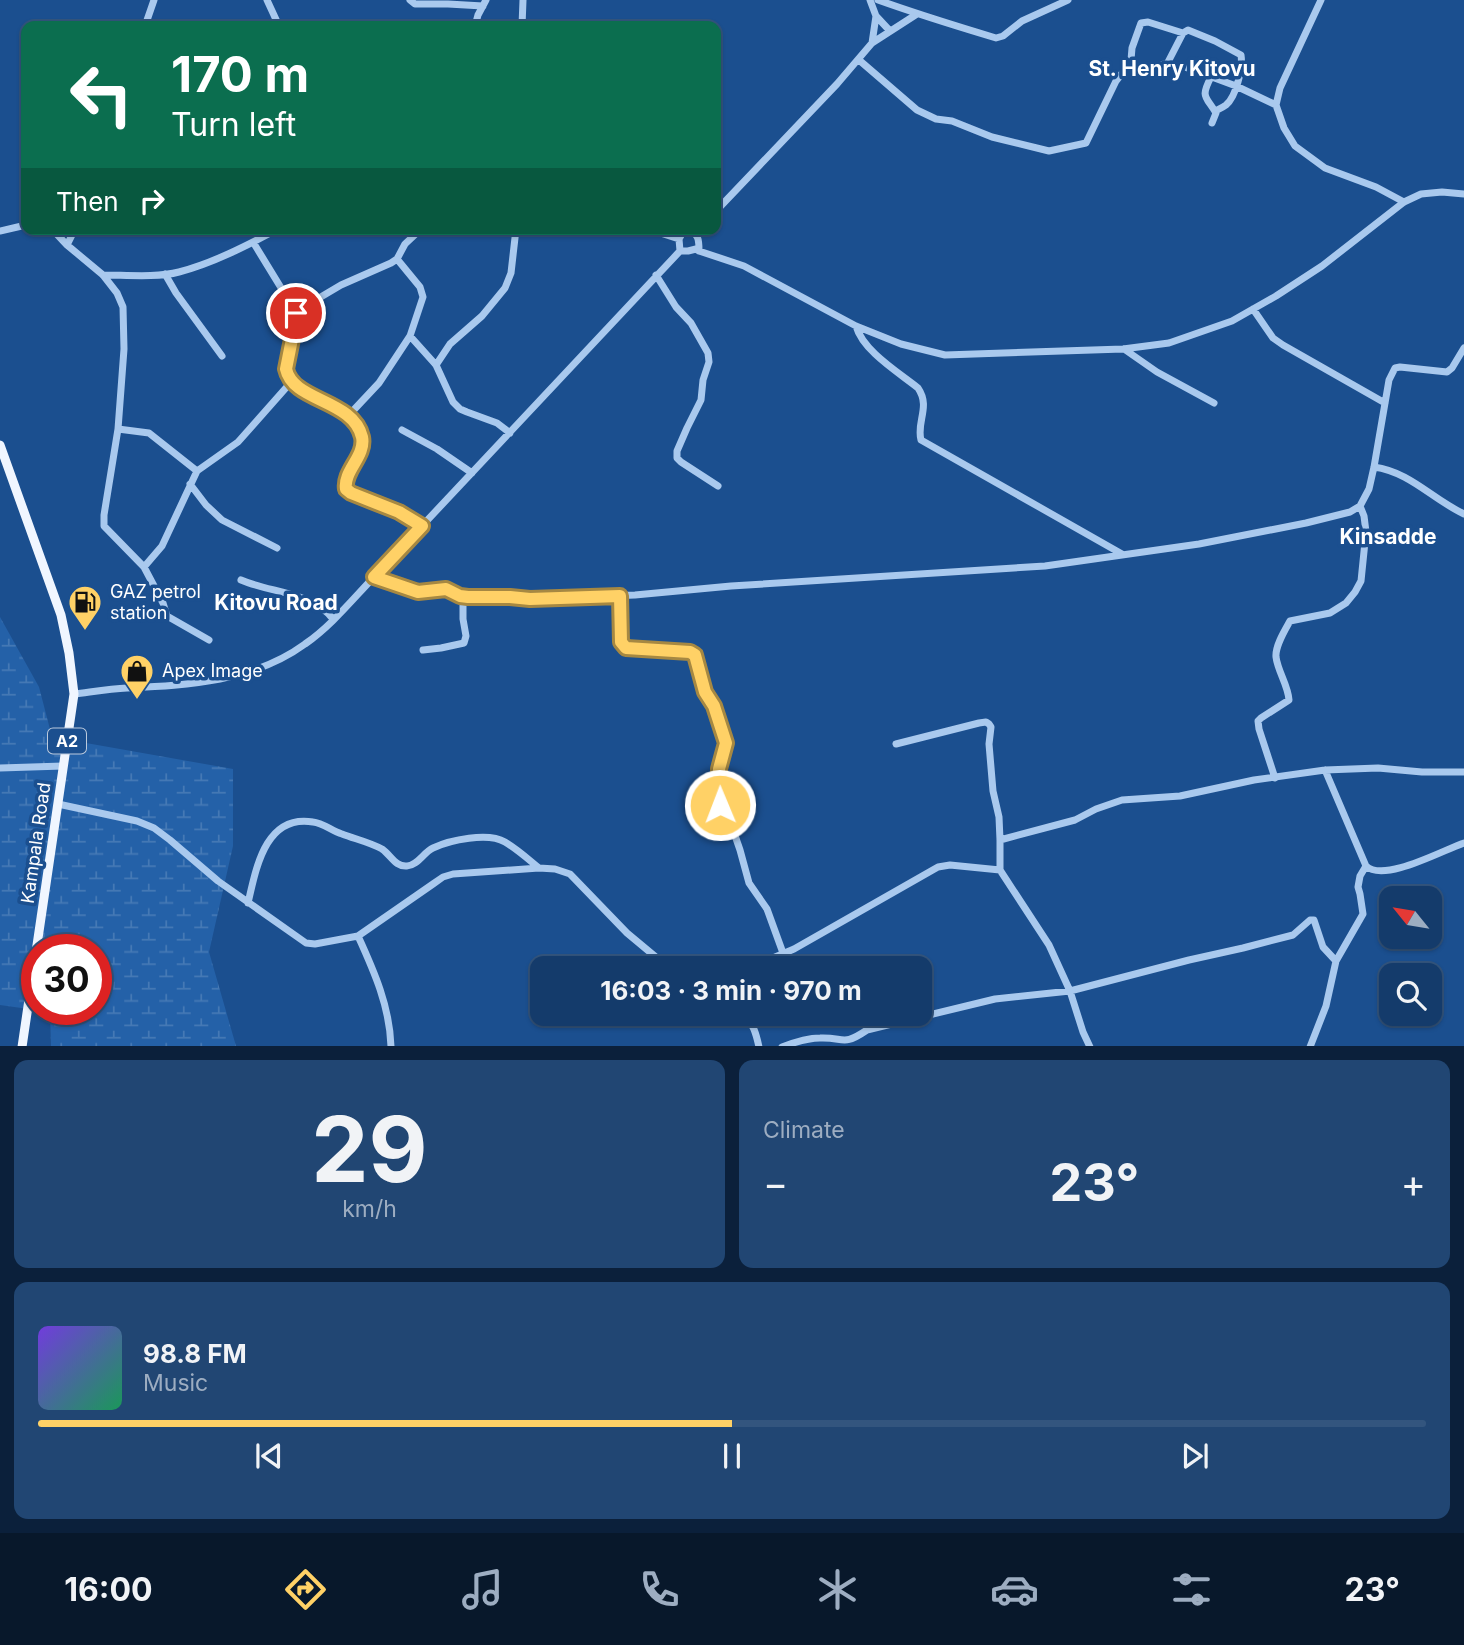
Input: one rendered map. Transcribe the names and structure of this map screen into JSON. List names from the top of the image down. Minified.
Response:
{"streets":{"main road":["A2","Kampala Road"]},"districts":["St. Henry Kitovu","Kinsadde","Kitovu Road"],"places":{"fuel station":["GAZ petrol station"],"shop":["Apex Image"]},"north":"top left","page":{"turn":["170 m","Turn left"],"then":"Then","limit":"30","trip":"16:03 · 3 min · 970 m","tile":[["29","km/h"],"Climate"],"heat":["−","23°","+"],"song":["98.8 FM","Music"],"tabs":["16:00","23°"]}}
